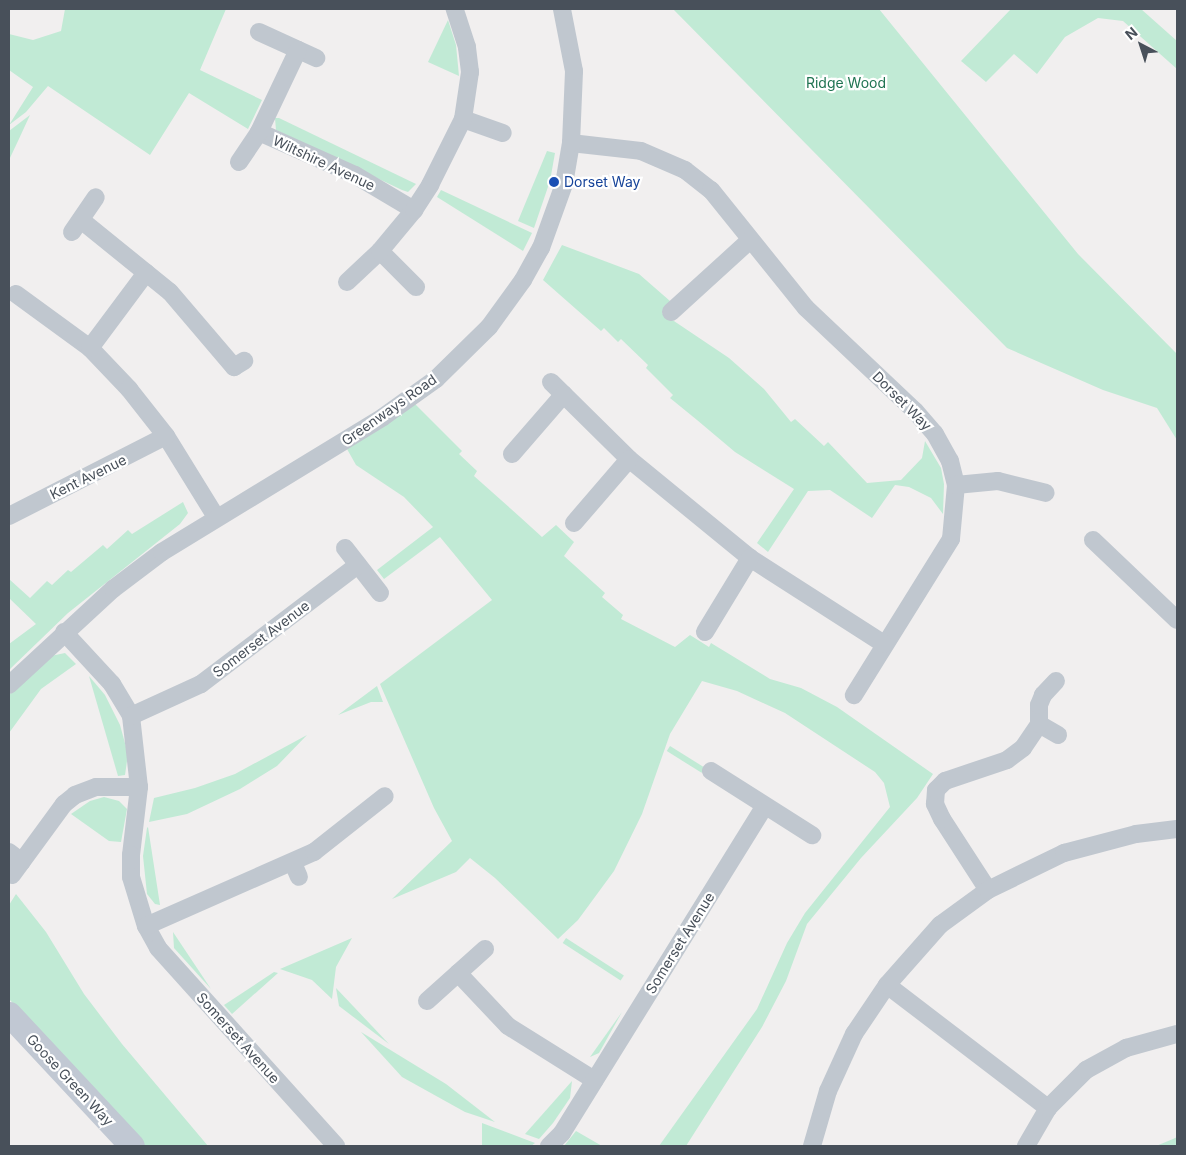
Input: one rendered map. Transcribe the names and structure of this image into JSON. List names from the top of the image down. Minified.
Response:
{"streets":{"main road":["Goose Green Way"],"street":["Wiltshire Avenue","Dorset Way","Greenways Road","Kent Avenue","Somerset Avenue"]},"crossings":[["Dorset Way","Greenways Road"],["Greenways Road","Somerset Avenue"]],"parks":["Ridge Wood"],"places":["Dorset Way"],"north":"top left"}
